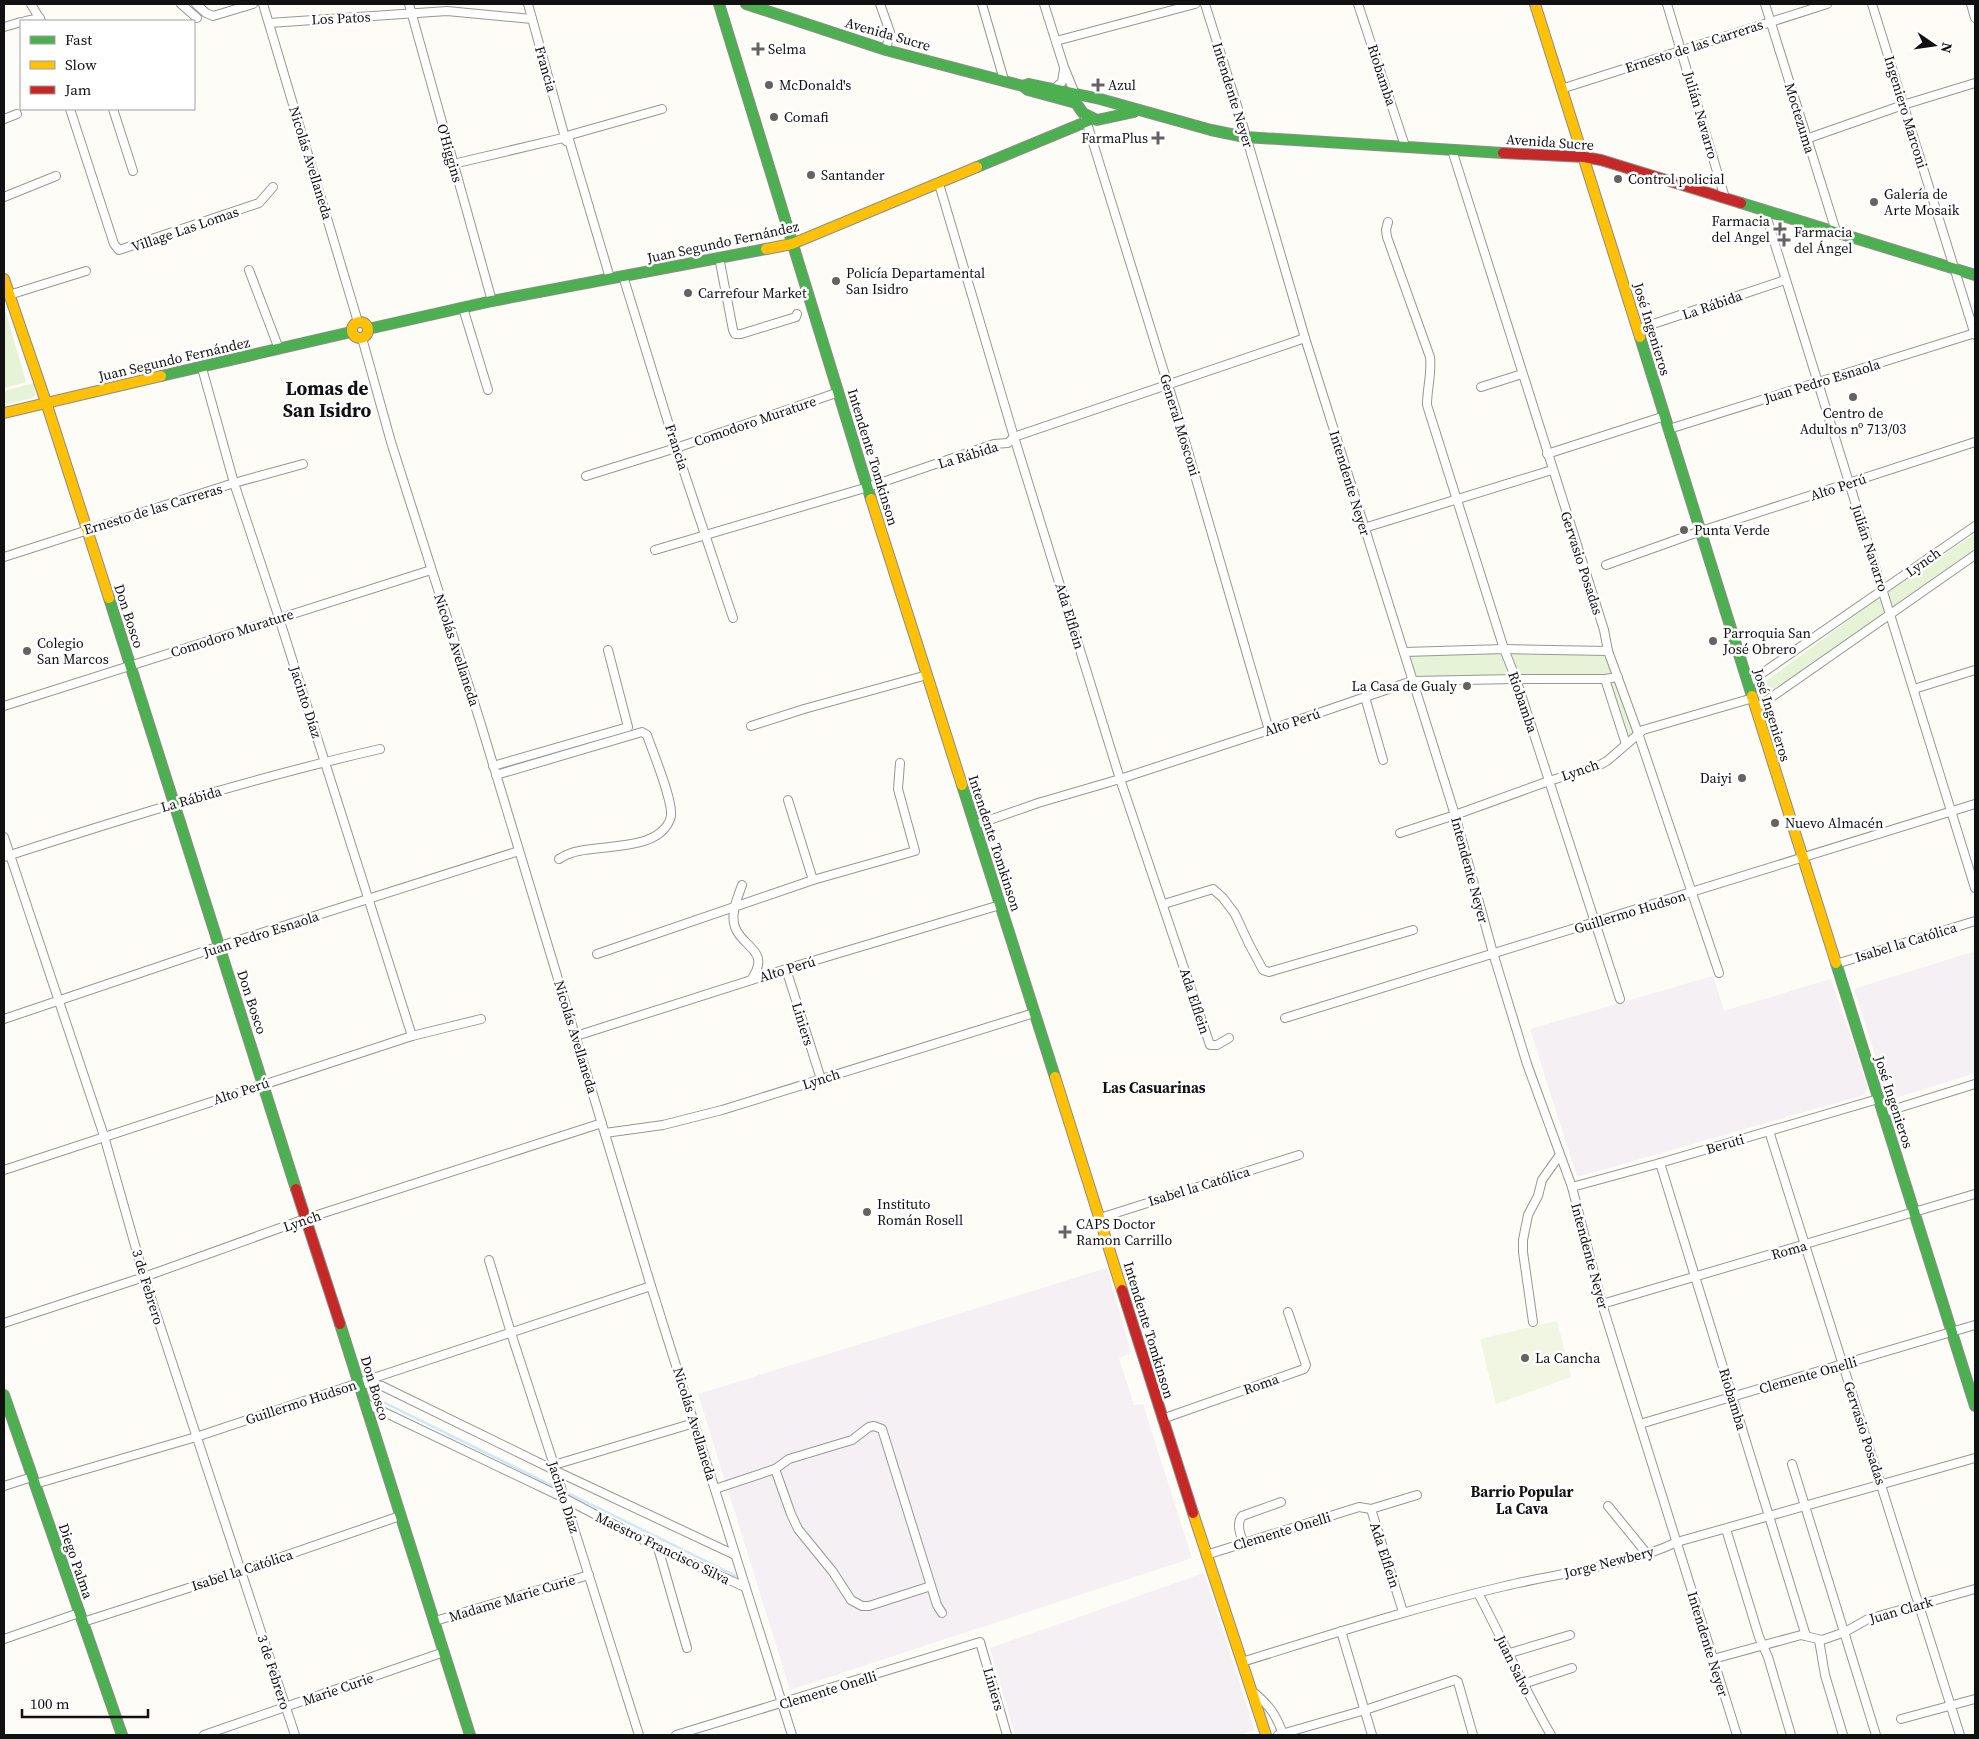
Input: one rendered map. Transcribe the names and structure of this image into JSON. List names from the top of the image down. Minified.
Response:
{"streets":{"street":["Los Patos","Avenida Sucre","Ernesto de las Carreras","Francia","Riobamba","Intendente Neyer","Ingeniero Marconi","Julián Navarro","Moctezuma","O'Higgins","Nicolás Avellaneda","Village Las Lomas","Juan Segundo Fernández","La Rábida","José Ingenieros","Juan Pedro Esnaola","Comodoro Murature","General Mosconi","Intendente Tomkinson","Alto Perú","Lynch","Gervasio Posadas","Don Bosco","Ada Elflein","Jacinto Díaz","Guillermo Hudson","Isabel la Católica","Liniers","Beruti","Roma","3 de Febrero","Clemente Onelli","Maestro Francisco Silva","Diego Palma","Jorge Newbery","Madame Marie Curie","Juan Clark","Juan Salvo","Marie Curie"]},"crossings":[["Los Patos","Francia"],["Los Patos","O'Higgins"],["Los Patos","Nicolás Avellaneda"],["Avenida Sucre","Riobamba"],["Avenida Sucre","Intendente Neyer"],["Avenida Sucre","Ingeniero Marconi"],["Avenida Sucre","Julián Navarro"],["Avenida Sucre","Moctezuma"],["Avenida Sucre","Juan Segundo Fernández"],["Avenida Sucre","José Ingenieros"],["Avenida Sucre","General Mosconi"],["Avenida Sucre","Gervasio Posadas"],["Ernesto de las Carreras","Julián Navarro"],["Ernesto de las Carreras","Moctezuma"],["Ernesto de las Carreras","José Ingenieros"],["Ernesto de las Carreras","Don Bosco"],["Ernesto de las Carreras","Jacinto Díaz"],["Francia","Juan Segundo Fernández"],["Francia","La Rábida"],["Francia","Comodoro Murature"],["Riobamba","Alto Perú"],["Riobamba","Lynch"],["Riobamba","Guillermo Hudson"],["Riobamba","Beruti"],["Riobamba","Roma"],["Riobamba","Clemente Onelli"],["Riobamba","Jorge Newbery"],["Intendente Neyer","La Rábida"],["Intendente Neyer","Alto Perú"],["Intendente Neyer","Lynch"],["Intendente Neyer","Guillermo Hudson"],["Intendente Neyer","Beruti"],["Intendente Neyer","Roma"],["Intendente Neyer","Clemente Onelli"],["Intendente Neyer","Jorge Newbery"],["Ingeniero Marconi","Juan Pedro Esnaola"],["Julián Navarro","La Rábida"],["Julián Navarro","Juan Pedro Esnaola"],["Julián Navarro","Alto Perú"],["Julián Navarro","Lynch"],["Julián Navarro","Guillermo Hudson"],["O'Higgins","Juan Segundo Fernández"],["Nicolás Avellaneda","Juan Segundo Fernández"],["Nicolás Avellaneda","Juan Pedro Esnaola"],["Nicolás Avellaneda","Comodoro Murature"],["Nicolás Avellaneda","Alto Perú"],["Nicolás Avellaneda","Lynch"],["Nicolás Avellaneda","Guillermo Hudson"],["Nicolás Avellaneda","Clemente Onelli"],["Nicolás Avellaneda","Maestro Francisco Silva"],["Juan Segundo Fernández","General Mosconi"],["Juan Segundo Fernández","Intendente Tomkinson"],["Juan Segundo Fernández","Don Bosco"],["Juan Segundo Fernández","Ada Elflein"],["Juan Segundo Fernández","Jacinto Díaz"],["La Rábida","José Ingenieros"],["La Rábida","General Mosconi"],["La Rábida","Intendente Tomkinson"],["La Rábida","Don Bosco"],["La Rábida","Ada Elflein"],["La Rábida","Jacinto Díaz"],["La Rábida","3 de Febrero"],["José Ingenieros","Juan Pedro Esnaola"],["José Ingenieros","Alto Perú"],["José Ingenieros","Lynch"],["José Ingenieros","Guillermo Hudson"],["José Ingenieros","Isabel la Católica"],["José Ingenieros","Beruti"],["José Ingenieros","Roma"],["José Ingenieros","Clemente Onelli"],["Juan Pedro Esnaola","Don Bosco"],["Juan Pedro Esnaola","Jacinto Díaz"],["Juan Pedro Esnaola","3 de Febrero"],["Comodoro Murature","Intendente Tomkinson"],["Comodoro Murature","Don Bosco"],["Comodoro Murature","Jacinto Díaz"],["General Mosconi","Alto Perú"],["Intendente Tomkinson","Alto Perú"],["Intendente Tomkinson","Lynch"],["Intendente Tomkinson","Isabel la Católica"],["Intendente Tomkinson","Roma"],["Intendente Tomkinson","Clemente Onelli"],["Intendente Tomkinson","Jorge Newbery"],["Alto Perú","Gervasio Posadas"],["Alto Perú","Don Bosco"],["Alto Perú","Ada Elflein"],["Alto Perú","Jacinto Díaz"],["Alto Perú","Liniers"],["Alto Perú","3 de Febrero"],["Lynch","Gervasio Posadas"],["Lynch","Don Bosco"],["Lynch","Liniers"],["Lynch","3 de Febrero"],["Gervasio Posadas","Guillermo Hudson"],["Gervasio Posadas","Beruti"],["Gervasio Posadas","Roma"],["Gervasio Posadas","Clemente Onelli"],["Gervasio Posadas","Jorge Newbery"],["Gervasio Posadas","Juan Clark"],["Don Bosco","Guillermo Hudson"],["Don Bosco","Isabel la Católica"],["Don Bosco","Maestro Francisco Silva"],["Don Bosco","Madame Marie Curie"],["Don Bosco","Marie Curie"],["Ada Elflein","Clemente Onelli"],["Ada Elflein","Jorge Newbery"],["Jacinto Díaz","Guillermo Hudson"],["Jacinto Díaz","Maestro Francisco Silva"],["Jacinto Díaz","Madame Marie Curie"],["Guillermo Hudson","3 de Febrero"],["Guillermo Hudson","Maestro Francisco Silva"],["Guillermo Hudson","Diego Palma"],["Isabel la Católica","3 de Febrero"],["Isabel la Católica","Diego Palma"],["Liniers","Clemente Onelli"],["3 de Febrero","Marie Curie"],["Jorge Newbery","Juan Salvo"]],"districts":["Lomas de San Isidro","Las Casuarinas","Barrio Popular La Cava"],"places":{"health":["Selma","Azul","FarmaPlus","Farmacia del Angel","Farmacia del Ángel","CAPS Doctor Ramon Carrillo"],"other":["McDonald's","Comafi","Santander","Control policial","Galería de Arte Mosaik","Policía Departamental San Isidro","Carrefour Market","Centro de Adultos nº 713/03","Punta Verde","Parroquia San José Obrero","Colegio San Marcos","La Casa de Gualy","Daiyi","Nuevo Almacén","Instituto Román Rosell","La Cancha"]},"legend":["Fast","Slow","Jam"],"scale_bar":"100 m","north":"right"}
